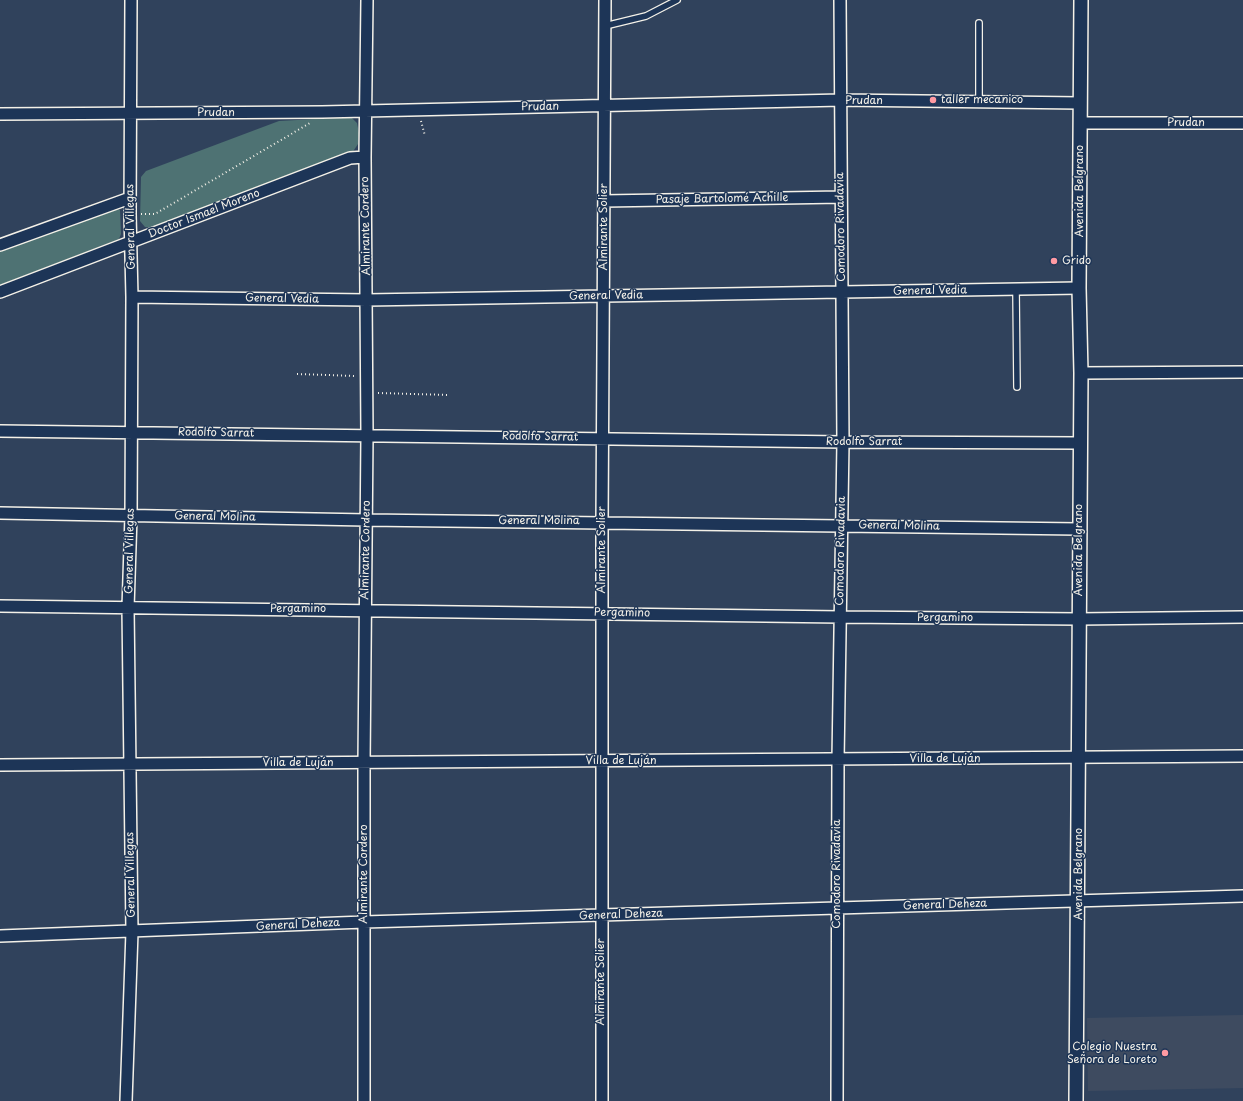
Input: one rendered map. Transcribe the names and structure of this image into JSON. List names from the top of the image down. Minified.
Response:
{"streets":{"street":["Prudan","Avenida Belgrano","Pasaje Bartolomé Achille","Doctor Ismael Moreno","Almirante Cordero","General Villegas","Almirante Solier","Comodoro Rivadavia","General Vedia","Rodolfo Sarrat","General Molina","Pergamino","Villa de Luján","General Deheza"]},"crossings":[["Prudan","Avenida Belgrano"],["Prudan","Almirante Cordero"],["Prudan","General Villegas"],["Prudan","Almirante Solier"],["Prudan","Comodoro Rivadavia"],["Avenida Belgrano","General Vedia"],["Avenida Belgrano","Rodolfo Sarrat"],["Avenida Belgrano","General Molina"],["Avenida Belgrano","Pergamino"],["Avenida Belgrano","Villa de Luján"],["Avenida Belgrano","General Deheza"],["Pasaje Bartolomé Achille","Almirante Solier"],["Pasaje Bartolomé Achille","Comodoro Rivadavia"],["Doctor Ismael Moreno","Almirante Cordero"],["Doctor Ismael Moreno","General Villegas"],["Almirante Cordero","General Vedia"],["Almirante Cordero","Rodolfo Sarrat"],["Almirante Cordero","General Molina"],["Almirante Cordero","Pergamino"],["Almirante Cordero","Villa de Luján"],["Almirante Cordero","General Deheza"],["General Villegas","General Vedia"],["General Villegas","Rodolfo Sarrat"],["General Villegas","General Molina"],["General Villegas","Pergamino"],["General Villegas","Villa de Luján"],["General Villegas","General Deheza"],["Almirante Solier","General Vedia"],["Almirante Solier","Rodolfo Sarrat"],["Almirante Solier","General Molina"],["Almirante Solier","Pergamino"],["Almirante Solier","Villa de Luján"],["Almirante Solier","General Deheza"],["Comodoro Rivadavia","General Vedia"],["Comodoro Rivadavia","Rodolfo Sarrat"],["Comodoro Rivadavia","General Molina"],["Comodoro Rivadavia","Pergamino"],["Comodoro Rivadavia","Villa de Luján"],["Comodoro Rivadavia","General Deheza"]],"places":["taller mecanico","Grido","Colegio Nuestra Señora de Loreto"]}
